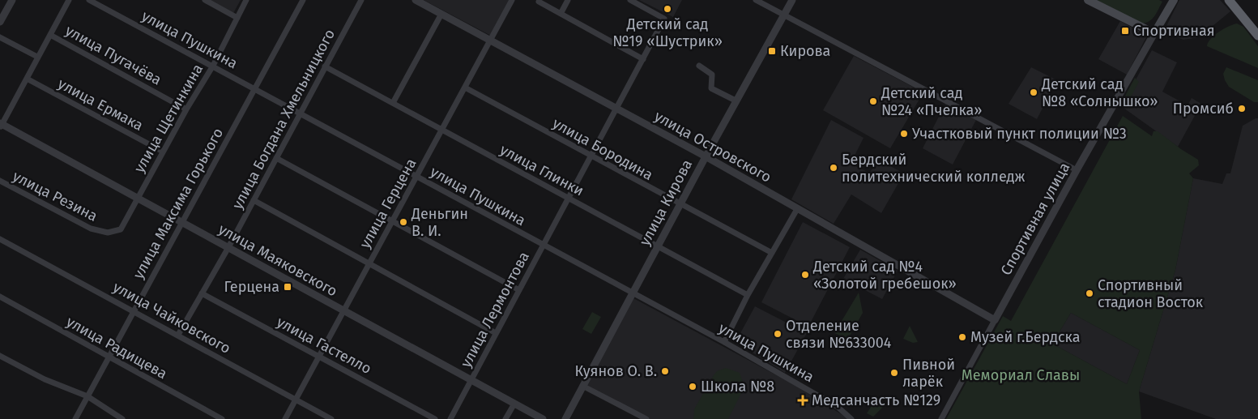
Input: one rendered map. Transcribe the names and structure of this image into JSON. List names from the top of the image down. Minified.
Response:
{"streets":{"street":["улица Пушкина","улица Пугачёва","улица Ермака","улица Щетинкина","улица Богдана Хмельницкого","улица Островского","улица Бородина","улица Глинки","улица Резина","улица Кирова","улица Максима Горького","улица Герцена","Спортивная улица","улица Маяковского","улица Лермонтова","улица Чайковского","улица Гастелло","улица Радищева"]},"crossings":[["улица Пушкина","улица Щетинкина"],["улица Пушкина","улица Богдана Хмельницкого"],["улица Пушкина","улица Кирова"],["улица Пушкина","улица Максима Горького"],["улица Пушкина","улица Герцена"],["улица Пушкина","улица Лермонтова"],["улица Пугачёва","улица Щетинкина"],["улица Ермака","улица Щетинкина"],["улица Щетинкина","улица Резина"],["улица Щетинкина","улица Маяковского"],["улица Богдана Хмельницкого","улица Глинки"],["улица Богдана Хмельницкого","улица Маяковского"],["улица Богдана Хмельницкого","улица Чайковского"],["улица Богдана Хмельницкого","улица Гастелло"],["улица Островского","улица Кирова"],["улица Островского","улица Герцена"],["улица Островского","Спортивная улица"],["улица Островского","улица Лермонтова"],["улица Бородина","улица Кирова"],["улица Бородина","улица Герцена"],["улица Бородина","улица Лермонтова"],["улица Глинки","улица Кирова"],["улица Глинки","улица Герцена"],["улица Глинки","улица Лермонтова"],["улица Максима Горького","улица Маяковского"],["улица Максима Горького","улица Чайковского"],["улица Максима Горького","улица Радищева"],["улица Герцена","улица Маяковского"],["улица Герцена","улица Чайковского"],["улица Герцена","улица Гастелло"],["улица Маяковского","улица Лермонтова"]],"parks":["Мемориал Славы"],"places":{"other":["Детский сад №19 «Шустрик»","Детский сад №8 «Солнышко»","Детский сад №24 «Пчелка»","Промсиб","Участковый пункт полиции №3","Бердский политехнический колледж","Деньгин В. И.","Детский сад №4 «Золотой гребешок»","Спортивный стадион Восток","Отделение связи №633004","Музей г.Бердска","Куянов О. В.","Пивной ларёк","Школа №8"],"transit":["Спортивная","Кирова","Герцена"],"health":["Медсанчасть №129"]}}
